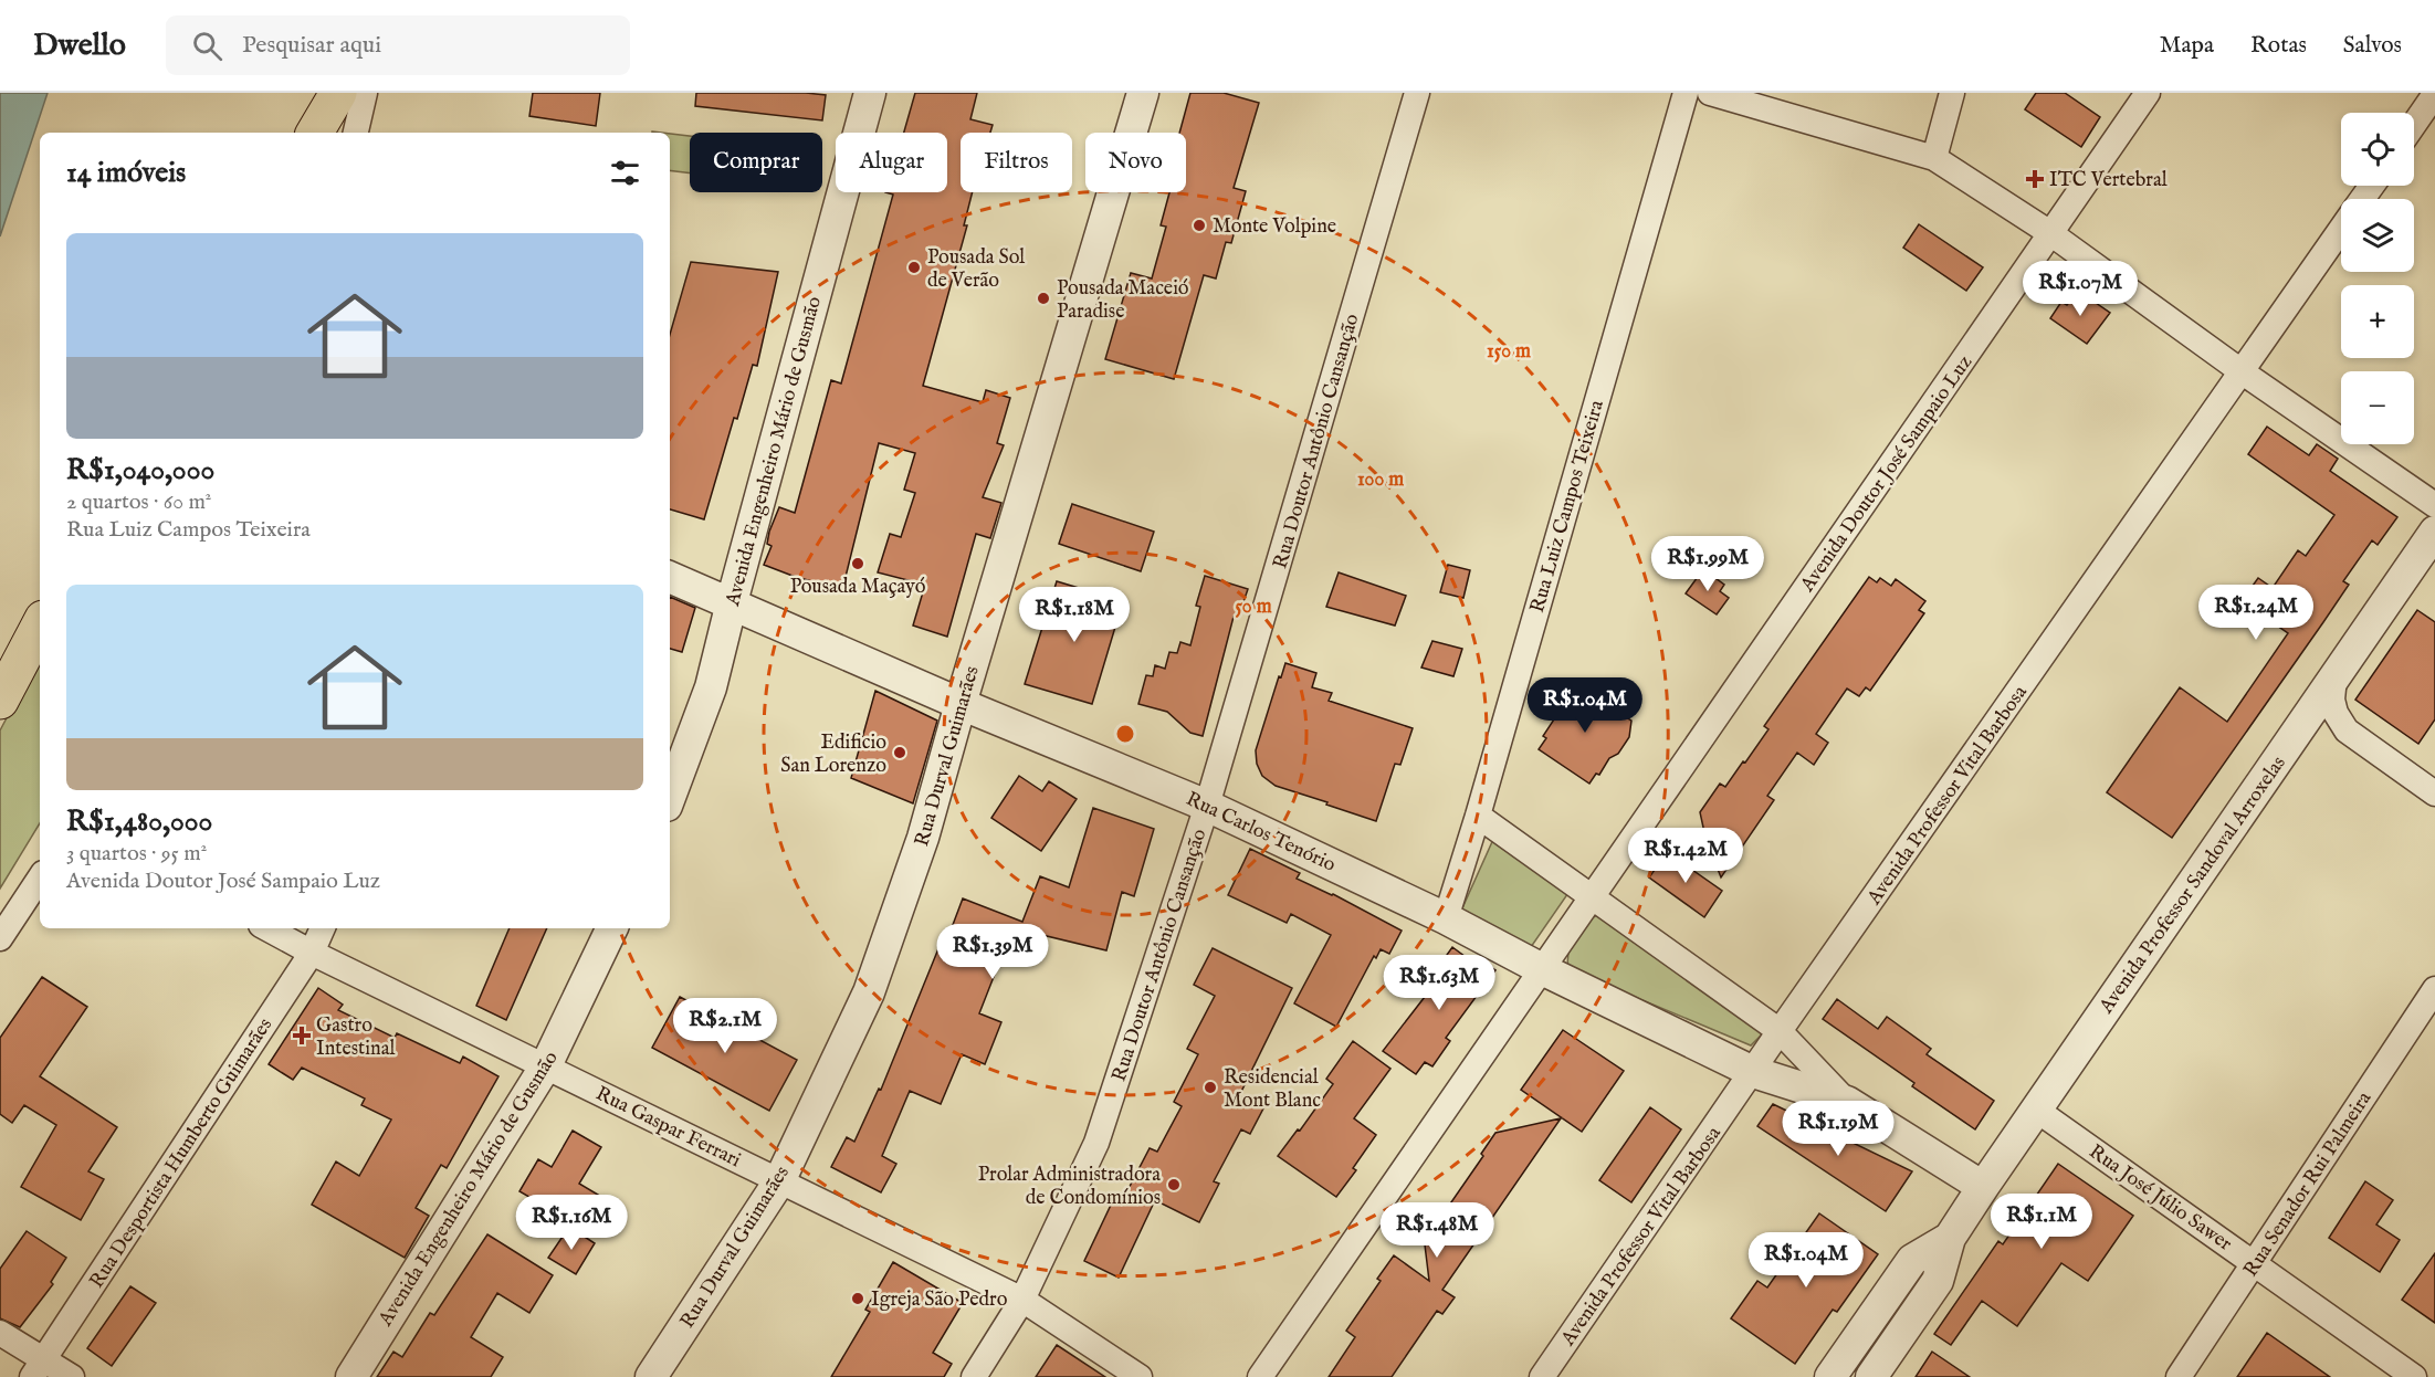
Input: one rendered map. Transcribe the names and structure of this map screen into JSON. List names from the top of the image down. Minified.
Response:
{"streets":{"street":["Rua Doutor Antônio Cansanção","Avenida Engenheiro Mário de Gusmão","Avenida Doutor José Sampaio Luz","Rua Luiz Campos Teixeira","Rua Durval Guimarães","Avenida Professor Vital Barbosa","Rua Carlos Tenório","Avenida Professor Sandoval Arroxelas","Rua Gaspar Ferrari","Rua Desportista Humberto Guimarães","Rua Senador Rui Palmeira","Rua José Júlio Sawer"]},"crossings":[["Rua Doutor Antônio Cansanção","Rua Carlos Tenório"],["Rua Doutor Antônio Cansanção","Rua Gaspar Ferrari"],["Avenida Engenheiro Mário de Gusmão","Rua Carlos Tenório"],["Avenida Engenheiro Mário de Gusmão","Rua Gaspar Ferrari"],["Avenida Doutor José Sampaio Luz","Rua Carlos Tenório"],["Rua Luiz Campos Teixeira","Rua Carlos Tenório"],["Rua Durval Guimarães","Rua Carlos Tenório"],["Rua Durval Guimarães","Rua Gaspar Ferrari"],["Avenida Professor Vital Barbosa","Rua Carlos Tenório"],["Rua Carlos Tenório","Avenida Professor Sandoval Arroxelas"],["Avenida Professor Sandoval Arroxelas","Rua José Júlio Sawer"],["Rua Gaspar Ferrari","Rua Desportista Humberto Guimarães"],["Rua Senador Rui Palmeira","Rua José Júlio Sawer"]],"places":{"health":["ITC Vertebral","Gastro Intestinal"],"other":["Monte Volpine","Pousada Sol de Verão","Pousada Maceió Paradise","Pousada Maçayó","Edificio San Lorenzo","Residencial Mont Blanc","Prolar Administradora de Condomínios","Igreja São Pedro"]},"page":{"header":"Dwello","search":"Pesquisar aqui","nav":["Mapa","Rotas","Salvos"],"map_buttons":["+","−"],"chip":["Comprar","Alugar","Filtros","Novo"],"heading":"14 imóveis","list":[{"name":"R$1,040,000","note":"2 quartos · 60 m² · Rua Luiz Campos Teixeira"},{"name":"R$1,480,000","note":"3 quartos · 95 m² · Avenida Doutor José Sampaio Luz"}],"price":["R$1.07M","R$1.99M","R$1.24M","R$1.18M","R$1.04M","R$1.42M","R$1.39M","R$1.63M","R$2.1M","R$1.19M","R$1.1M","R$1.16M","R$1.48M","R$1.04M"]},"rings":["150 m","100 m","50 m"]}
